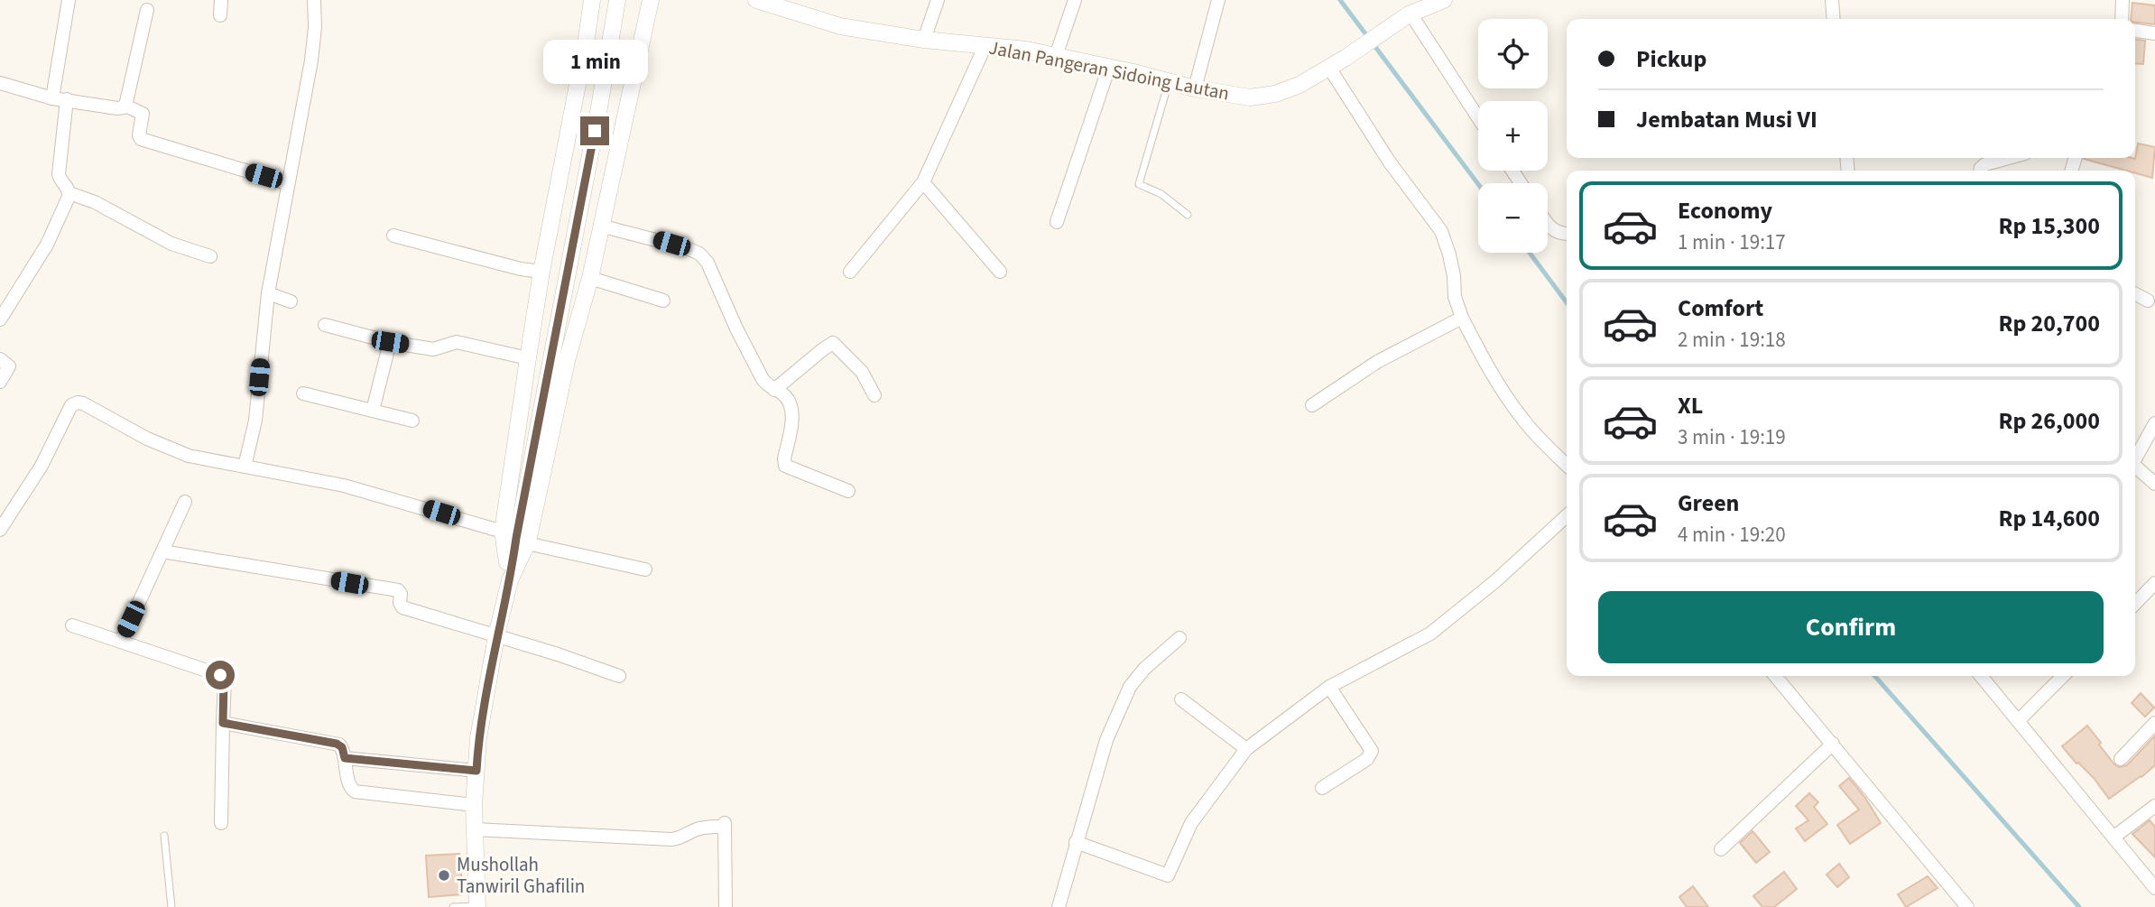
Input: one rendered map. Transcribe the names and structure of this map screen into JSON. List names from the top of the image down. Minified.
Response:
{"streets":{"street":["Jalan Pangeran Sidoing Lautan"]},"places":["Mushollah Tanwiril Ghafilin"],"page":{"map_buttons":["+","−"],"banner":["Pickup","Jembatan Musi VI"],"bubble":"1 min","list":[{"name":"Economy","note":"1 min · 19:17","value":"Rp 15,300"},{"name":"Comfort","note":"2 min · 19:18","value":"Rp 20,700"},{"name":"XL","note":"3 min · 19:19","value":"Rp 26,000"},{"name":"Green","note":"4 min · 19:20","value":"Rp 14,600"}],"buttons":"Confirm"}}
